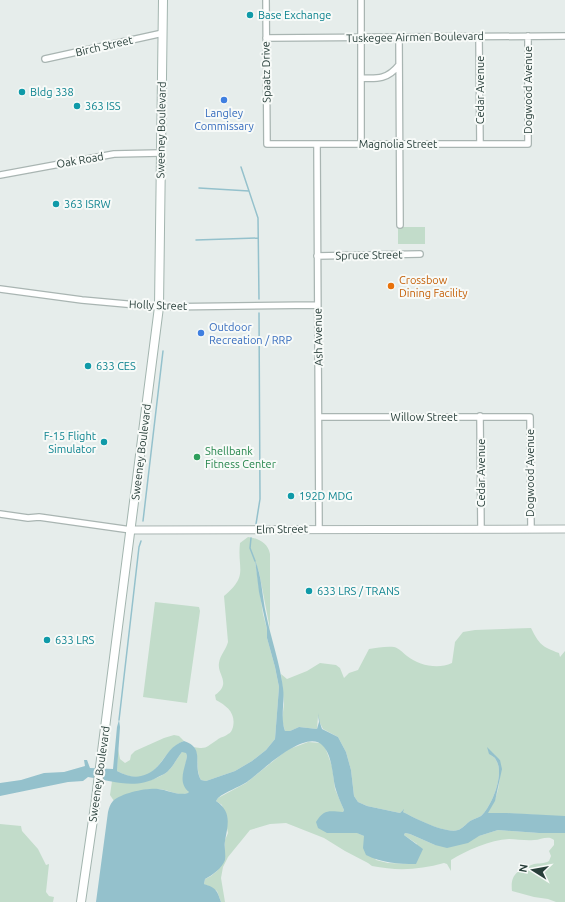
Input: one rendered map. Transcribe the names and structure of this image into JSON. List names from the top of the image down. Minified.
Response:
{"streets":{"main road":["Sweeney Boulevard"],"street":["Tuskegee Airmen Boulevard","Birch Street","Spaatz Drive","Cedar Avenue","Dogwood Avenue","Magnolia Street","Oak Road","Spruce Street","Holly Street","Ash Avenue","Willow Street","Elm Street"]},"crossings":[["Tuskegee Airmen Boulevard","Spaatz Drive"],["Tuskegee Airmen Boulevard","Cedar Avenue"],["Tuskegee Airmen Boulevard","Dogwood Avenue"],["Birch Street","Sweeney Boulevard"],["Spaatz Drive","Magnolia Street"],["Cedar Avenue","Magnolia Street"],["Cedar Avenue","Willow Street"],["Cedar Avenue","Elm Street"],["Dogwood Avenue","Magnolia Street"],["Dogwood Avenue","Willow Street"],["Dogwood Avenue","Elm Street"],["Sweeney Boulevard","Oak Road"],["Sweeney Boulevard","Holly Street"],["Sweeney Boulevard","Elm Street"],["Magnolia Street","Ash Avenue"],["Spruce Street","Ash Avenue"],["Holly Street","Ash Avenue"],["Ash Avenue","Willow Street"],["Ash Avenue","Elm Street"]],"places":["Base Exchange","Bldg 338","Langley Commissary","363 ISS","363 ISRW","Crossbow Dining Facility","Outdoor Recreation / RRP","633 CES","F-15 Flight Simulator","Shellbank Fitness Center","192D MDG","633 LRS / TRANS","633 LRS"],"north":"left"}
